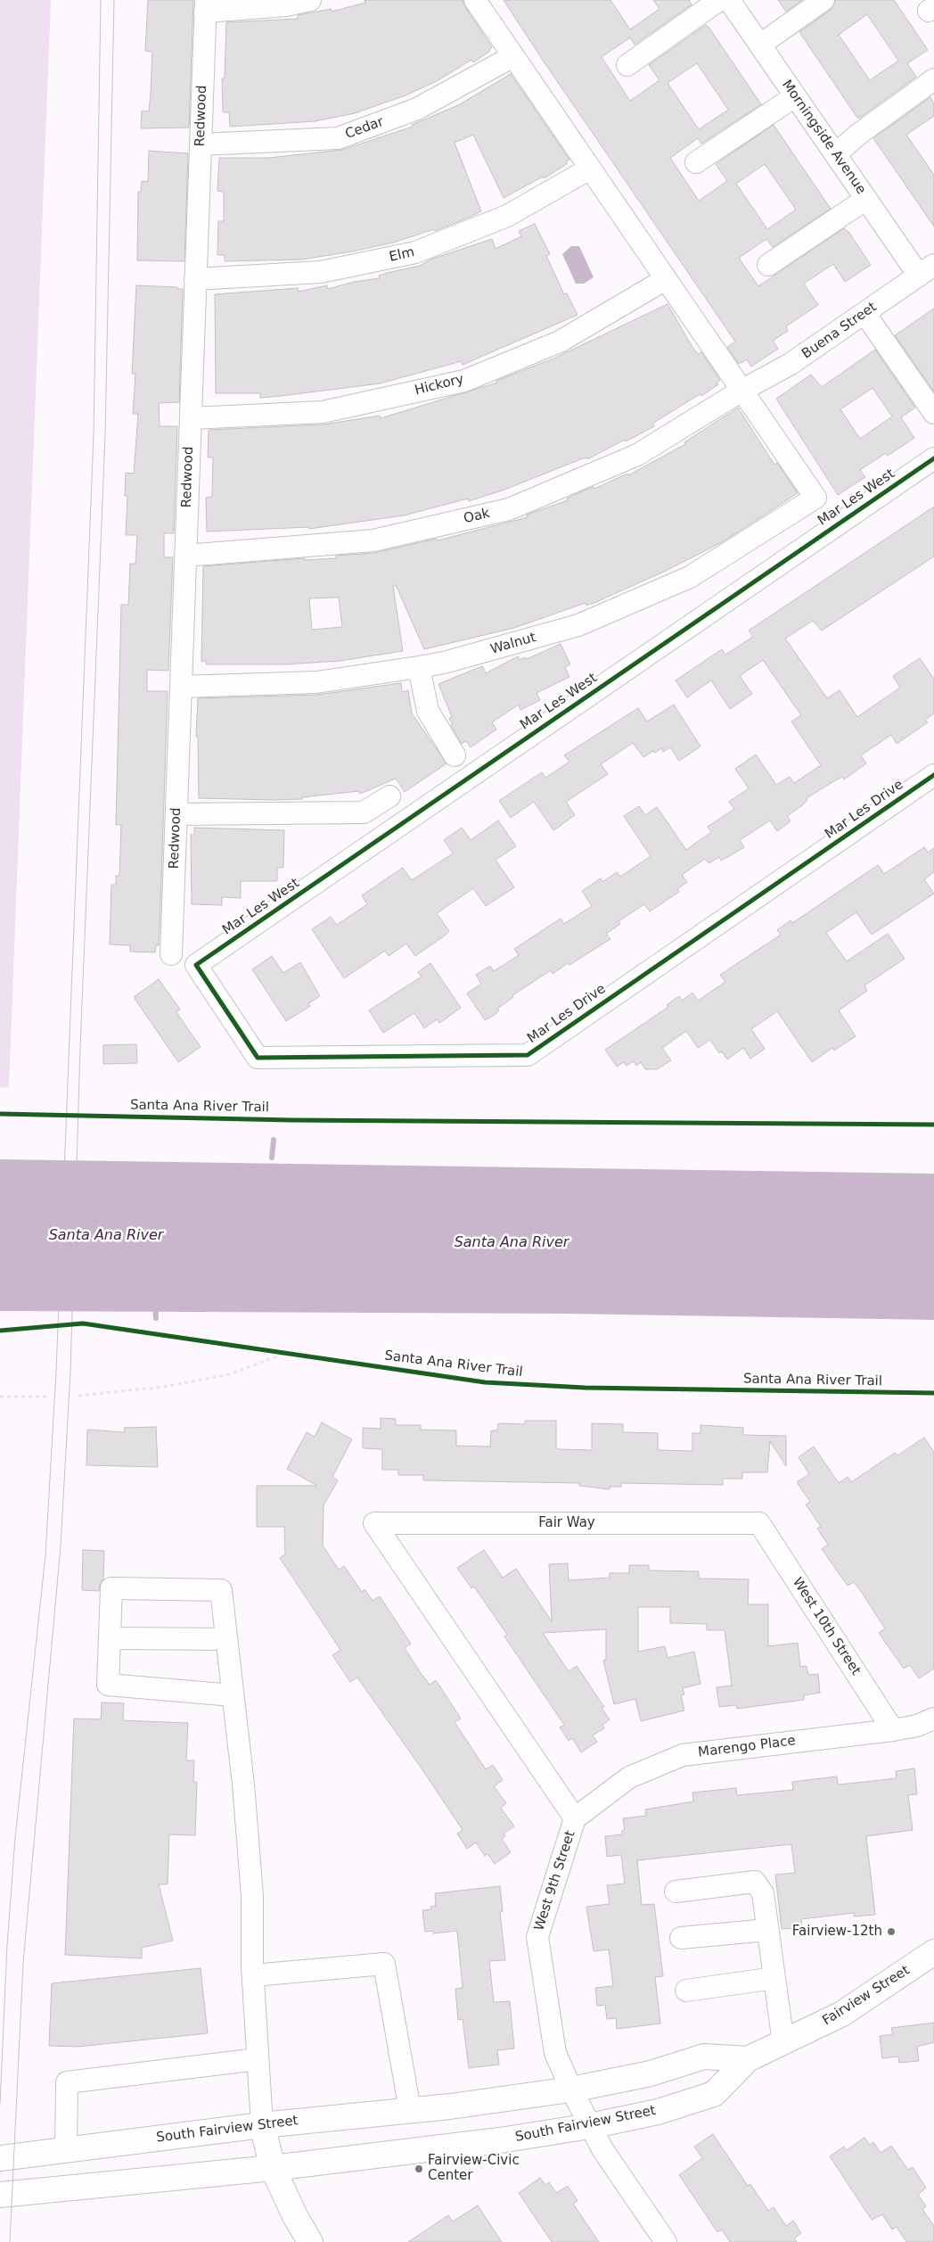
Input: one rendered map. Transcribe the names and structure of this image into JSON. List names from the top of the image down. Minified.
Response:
{"streets":{"main road":["Fairview Street","South Fairview Street"],"street":["Redwood","Cedar","Morningside Avenue","Elm","Buena Street","Hickory","Mar Les West","Oak","Walnut","Mar Les Drive","Fair Way","West 10th Street","Marengo Place","West 9th Street"],"cycle path":["Santa Ana River Trail"]},"crossings":[["Redwood","Cedar"],["Redwood","Elm"],["Redwood","Hickory"],["Redwood","Oak"],["Redwood","Walnut"],["Morningside Avenue","Buena Street"],["Buena Street","Oak"],["Buena Street","Walnut"],["Mar Les West","Mar Les Drive"],["Oak","Walnut"],["Fair Way","West 10th Street"],["Fair Way","West 9th Street"],["West 10th Street","Marengo Place"],["Marengo Place","West 9th Street"],["West 9th Street","South Fairview Street"],["Fairview Street","South Fairview Street"]],"water":["Santa Ana River"],"places":["Fairview-12th","Fairview-Civic Center"]}
